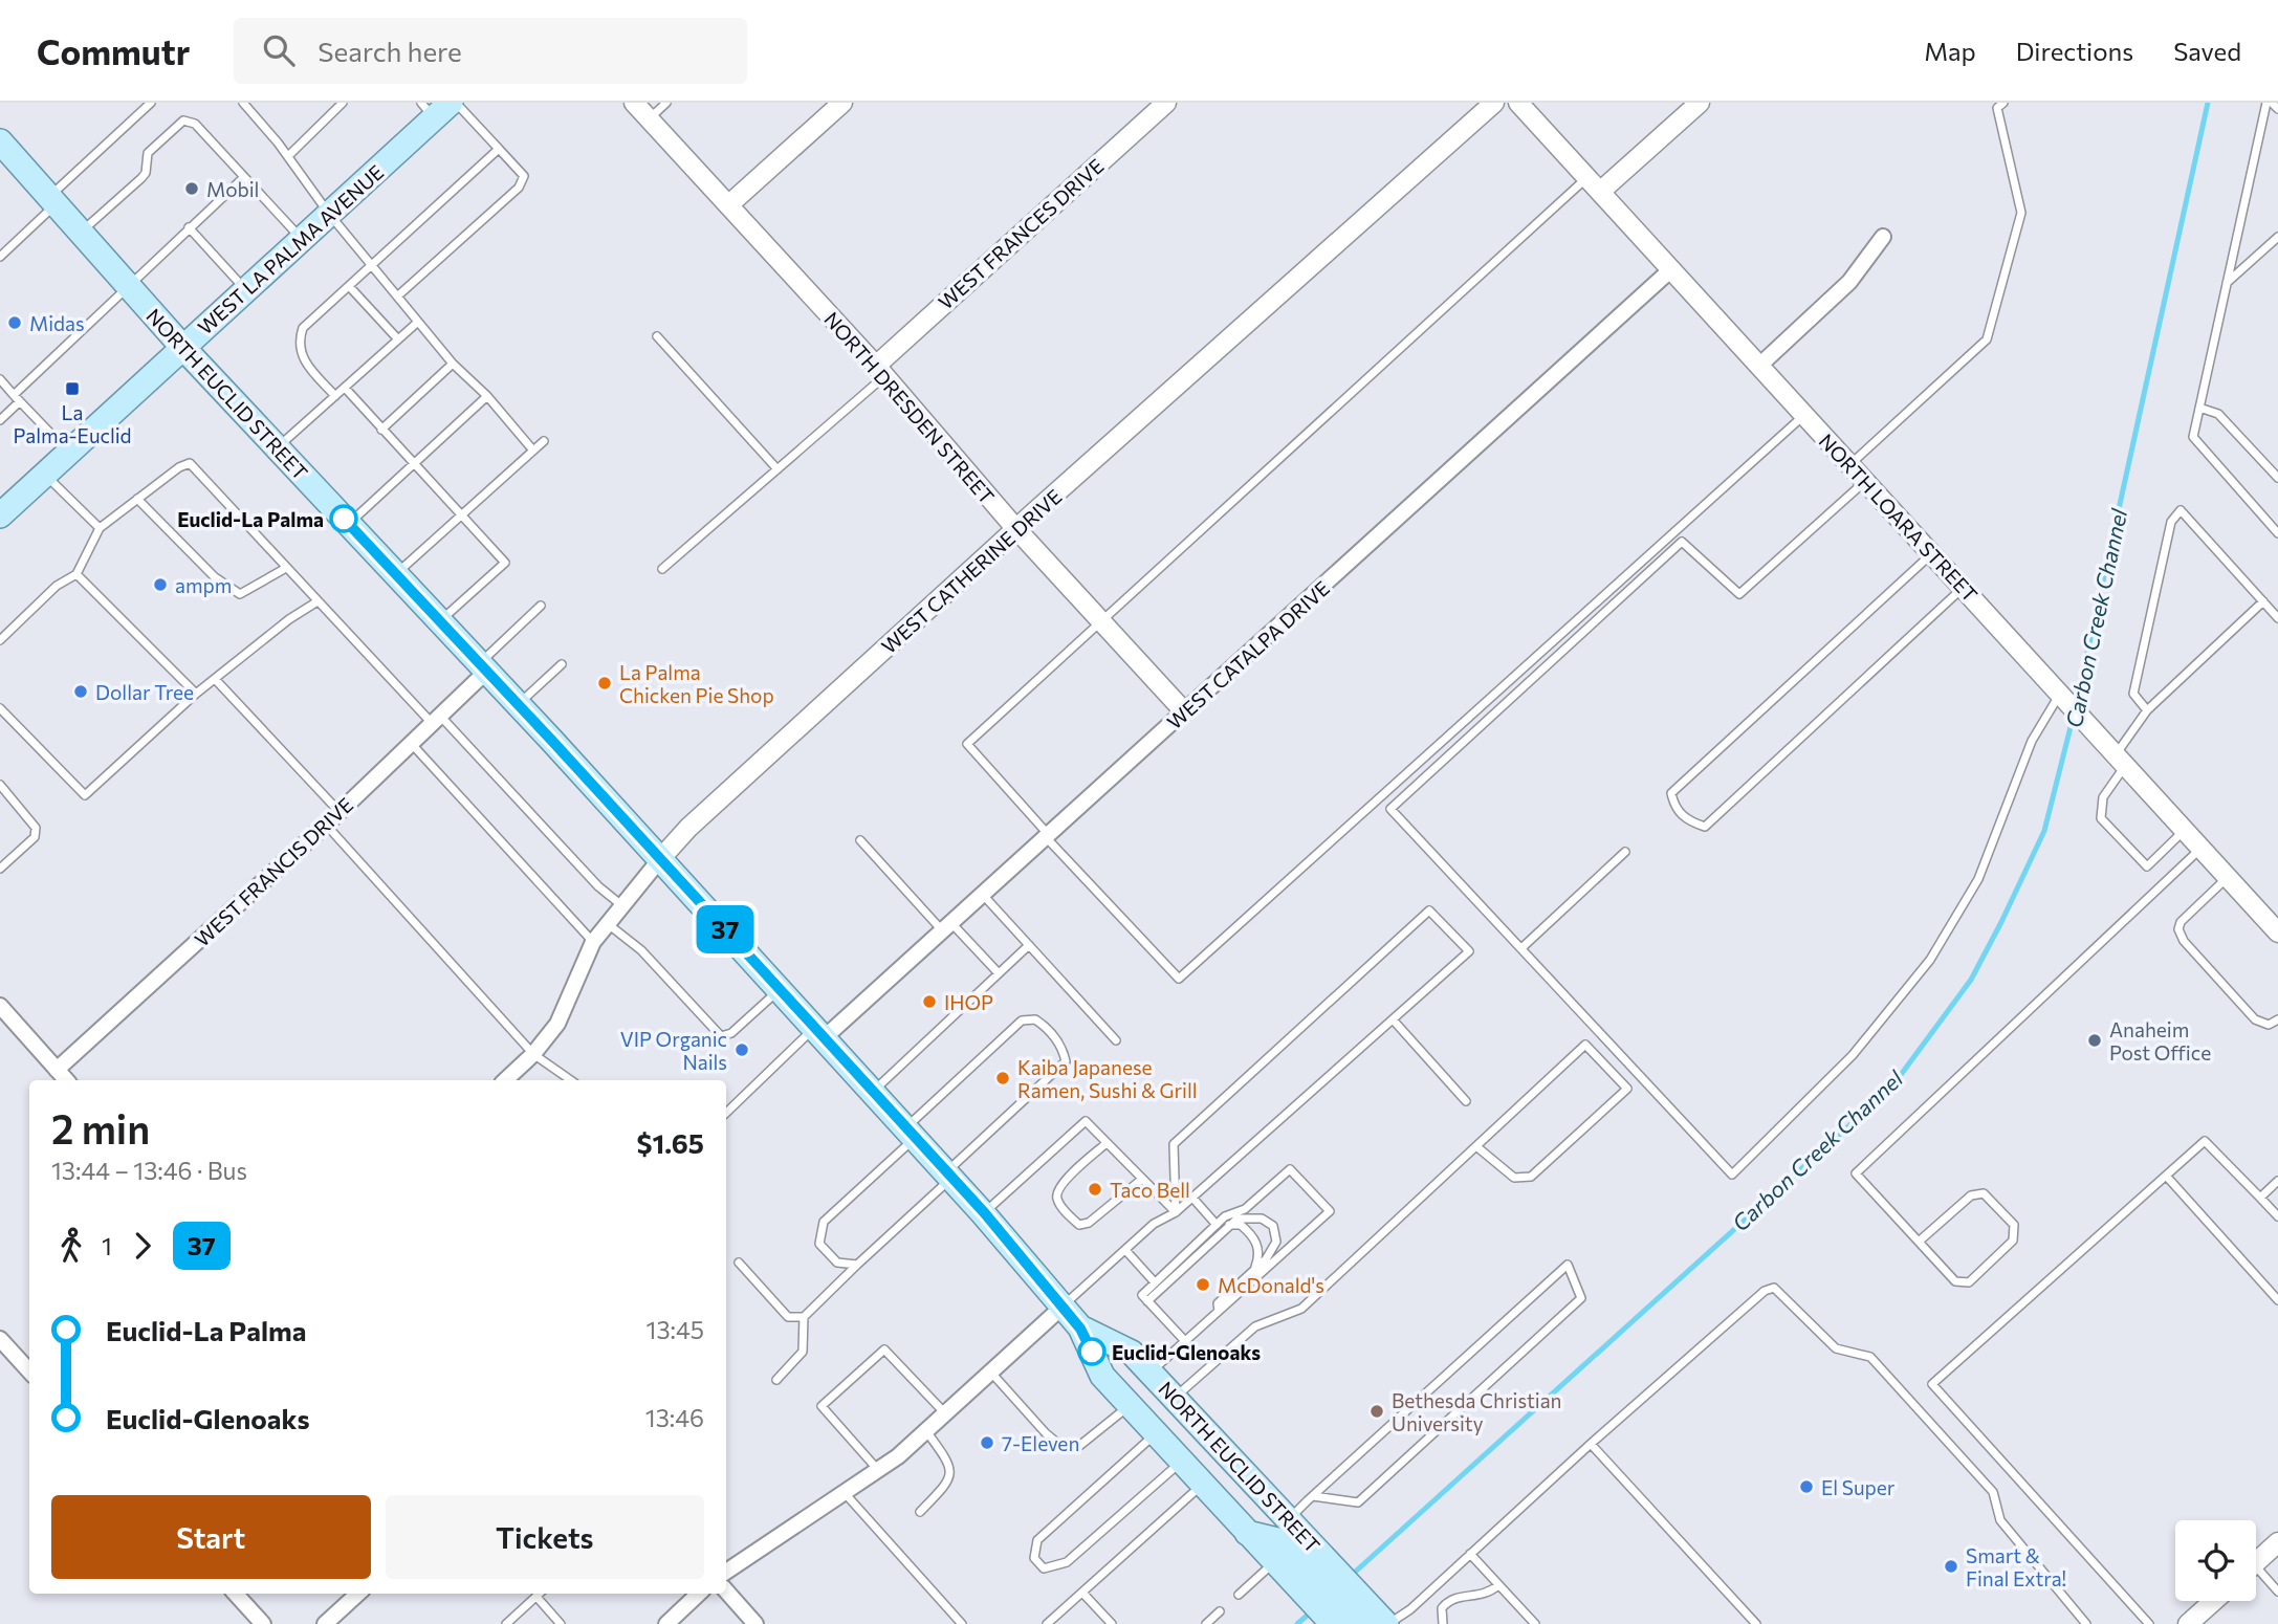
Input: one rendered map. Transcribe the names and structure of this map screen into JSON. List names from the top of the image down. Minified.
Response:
{"streets":{"main road":["WEST LA PALMA AVENUE","NORTH EUCLID STREET"],"street":["WEST FRANCES DRIVE","NORTH DRESDEN STREET","NORTH LOARA STREET","WEST CATHERINE DRIVE","WEST CATALPA DRIVE","WEST FRANCIS DRIVE"]},"crossings":[["WEST FRANCES DRIVE","NORTH DRESDEN STREET"],["WEST LA PALMA AVENUE","NORTH EUCLID STREET"],["NORTH EUCLID STREET","WEST CATHERINE DRIVE"],["NORTH EUCLID STREET","WEST CATALPA DRIVE"],["NORTH EUCLID STREET","WEST FRANCIS DRIVE"],["NORTH DRESDEN STREET","WEST CATHERINE DRIVE"],["NORTH DRESDEN STREET","WEST CATALPA DRIVE"],["NORTH LOARA STREET","WEST CATALPA DRIVE"]],"water":["Carbon Creek Channel"],"places":{"other":["Mobil","Midas","Euclid-La Palma","ampm","La Palma Chicken Pie Shop","Dollar Tree","IHOP","Anaheim Post Office","VIP Organic Nails","Kaiba Japanese Ramen, Sushi & Grill","Taco Bell","McDonald's","Euclid-Glenoaks","Bethesda Christian University","7-Eleven","El Super","Smart & Final Extra!"],"transit":["La Palma-Euclid"]},"lines":["bus line 37"],"page":{"header":"Commutr","search":"Search here","nav":["Map","Directions","Saved"],"on_map":"37","heading":["2 min","13:44 – 13:46 · Bus","$1.65"],"legs":["1","37"],"list":[{"name":"Euclid-La Palma","value":"13:45"},{"name":"Euclid-Glenoaks","value":"13:46"}],"buttons":["Start","Tickets"]}}
